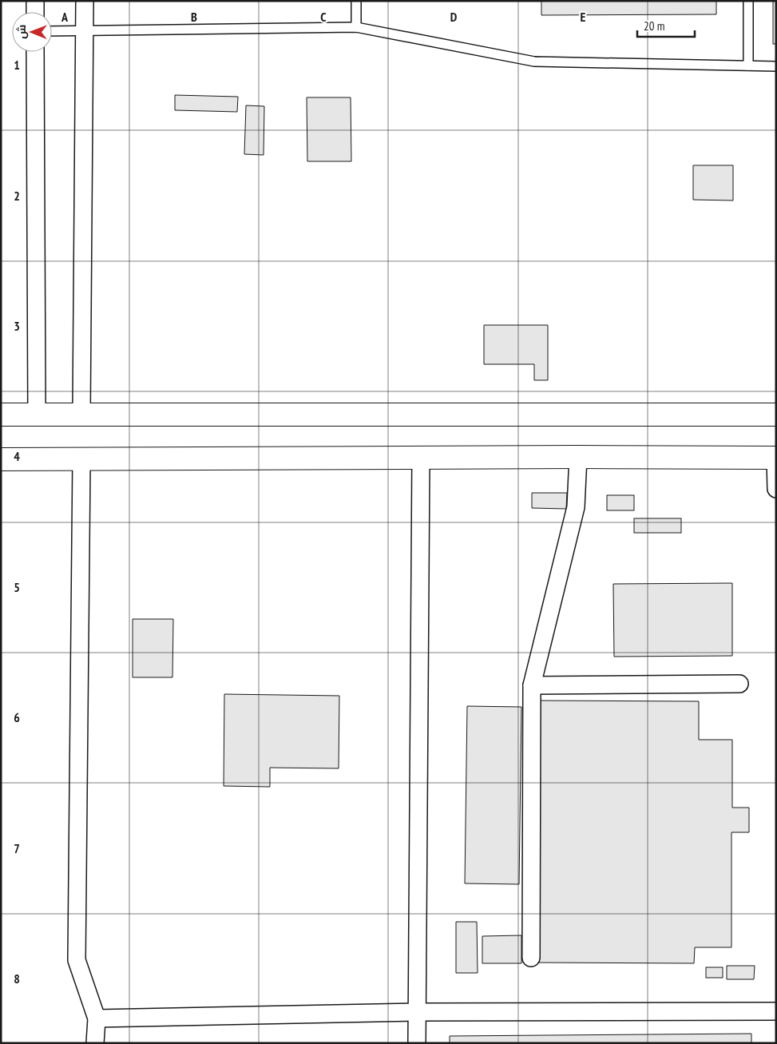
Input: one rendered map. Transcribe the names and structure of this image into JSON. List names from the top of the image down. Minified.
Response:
{"scale_bar":"20 m","north":"left","grid":{"columns":["A","B","C","D","E"],"rows":["1","2","3","4","5","6","7","8"]}}
